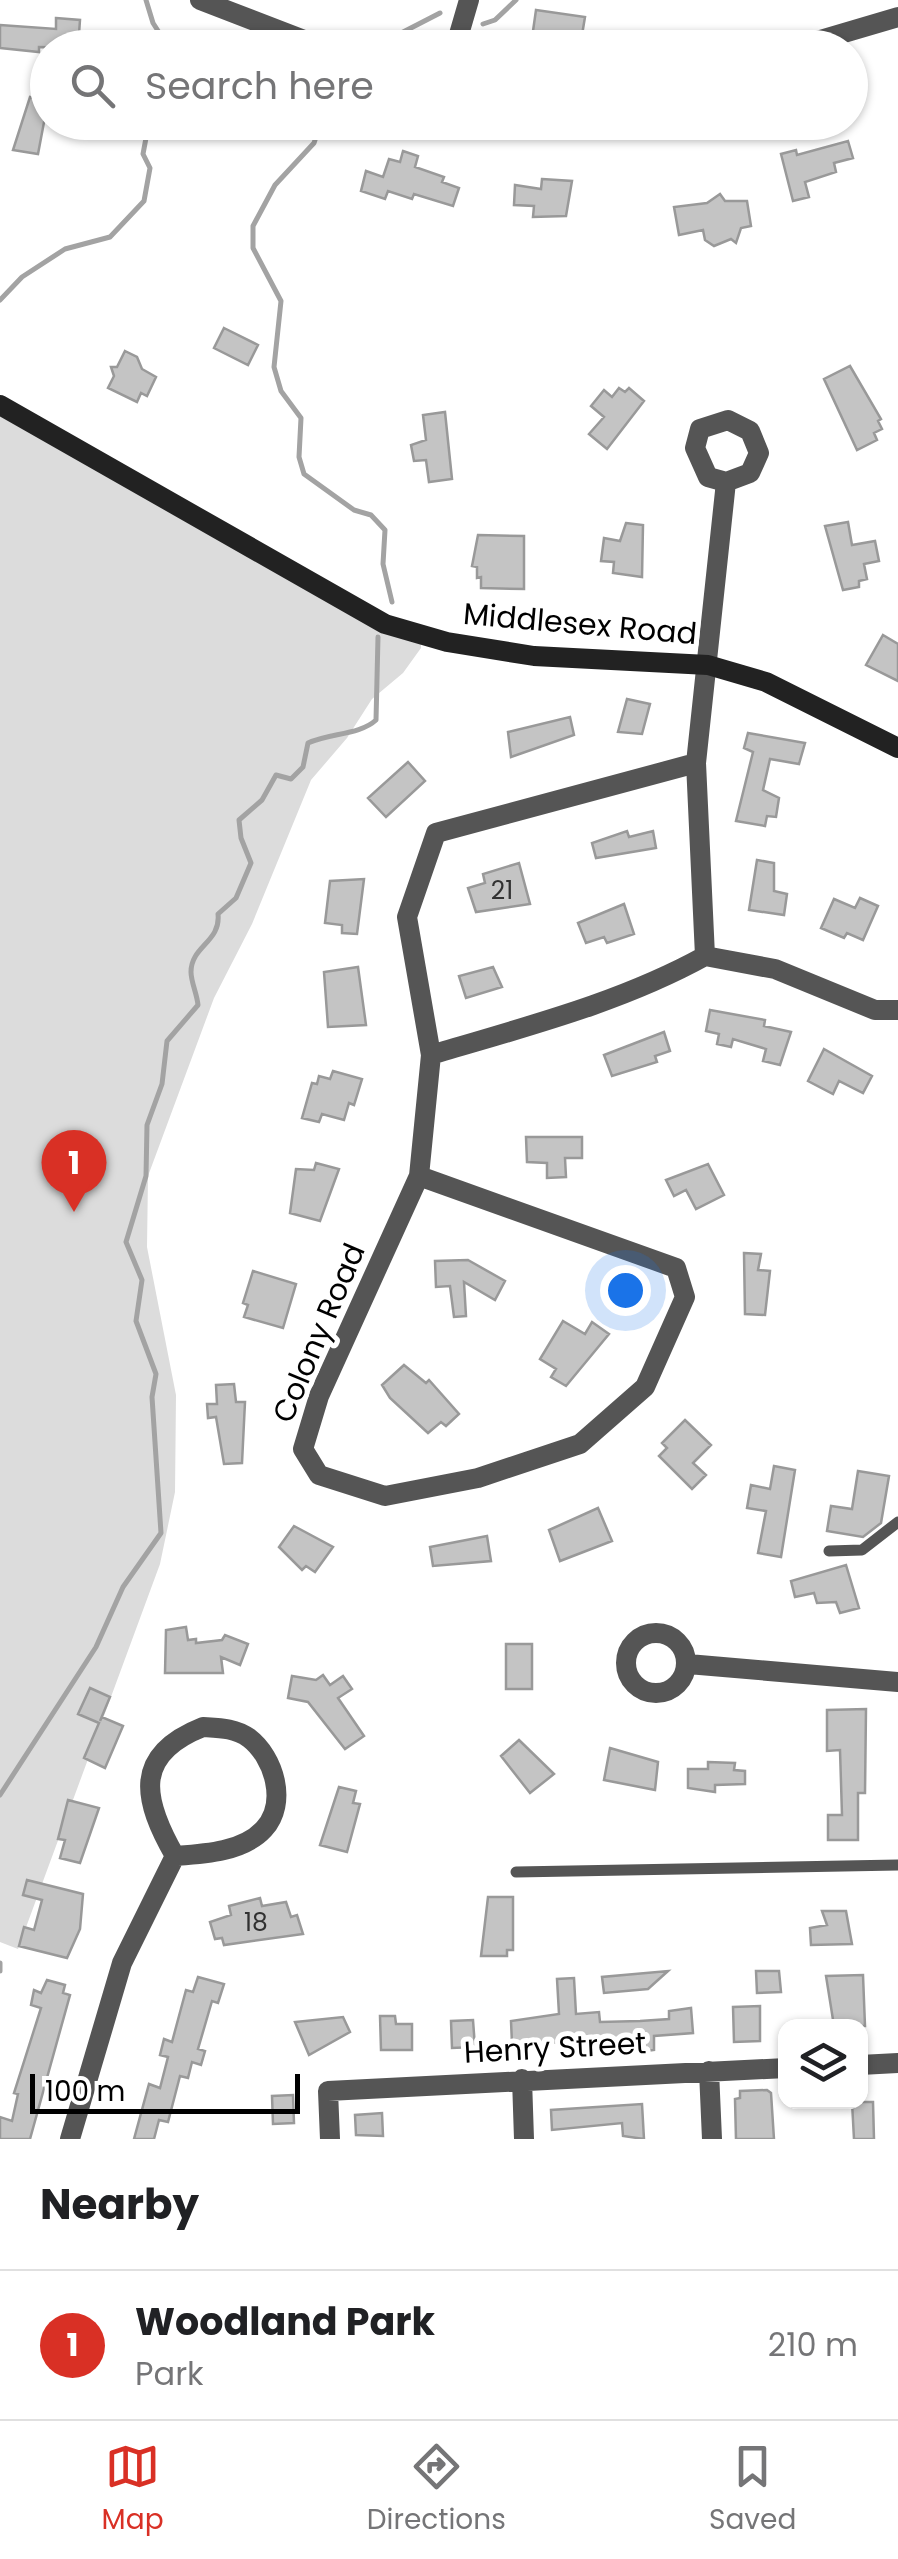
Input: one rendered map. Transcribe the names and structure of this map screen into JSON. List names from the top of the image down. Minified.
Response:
{"streets":{"street":["Middlesex Road","Colony Road","Henry Street"]},"house_numbers":["21","18"],"scale_bar":"100 m","page":{"search":"Search here","pins":"1","scale":"100 m","heading":"Nearby","list":[{"mark":"1","name":"Woodland Park","note":"Park","value":"210 m"}],"nav":["Map","Directions","Saved"]}}
